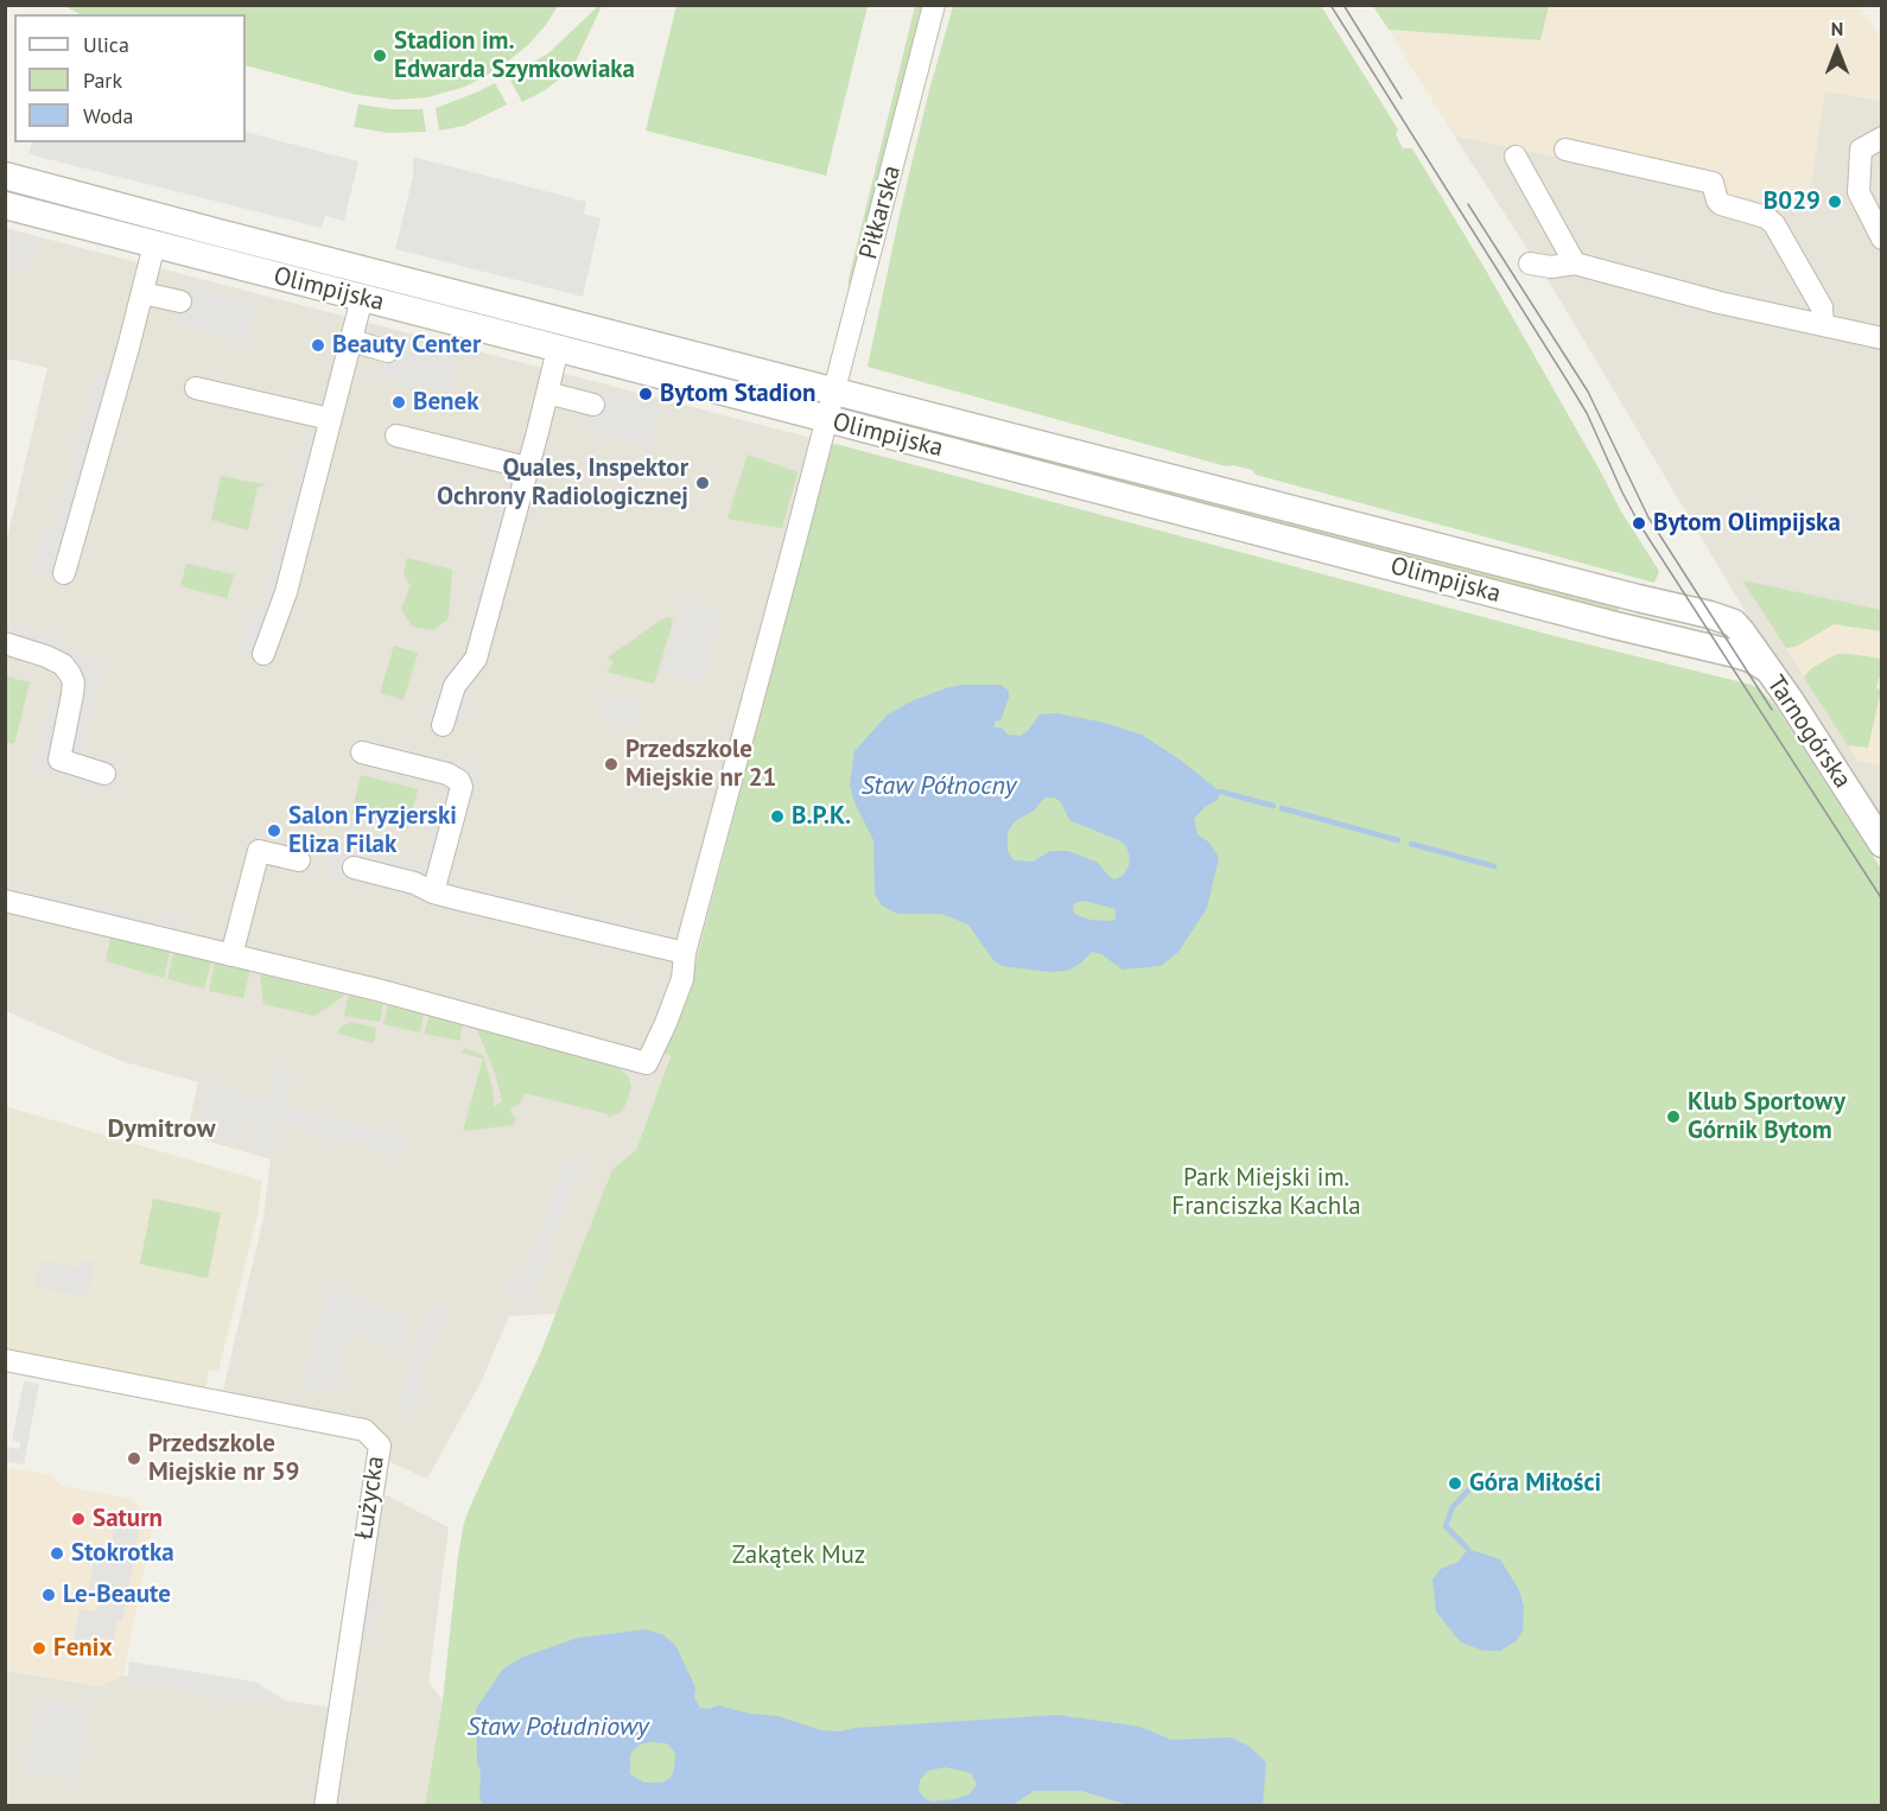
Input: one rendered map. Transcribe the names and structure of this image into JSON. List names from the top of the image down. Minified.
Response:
{"streets":{"street":["Piłkarska","Olimpijska","Tarnogórska","Łużycka"]},"crossings":[["Piłkarska","Olimpijska"],["Olimpijska","Tarnogórska"]],"districts":["Dymitrow"],"water":["Staw Północny","Staw Południowy"],"parks":["Park Miejski im. Franciszka Kachla","Zakątek Muz"],"places":["Stadion im. Edwarda Szymkowiaka","B029","Beauty Center","Bytom Stadion","Benek","Quales, Inspektor Ochrony Radiologicznej","Bytom Olimpijska","Przedszkole Miejskie nr 21","B.P.K.","Salon Fryzjerski Eliza Filak","Klub Sportowy Górnik Bytom","Przedszkole Miejskie nr 59","Góra Miłości","Saturn","Stokrotka","Le-Beaute","Fenix"],"legend":["Ulica","Park","Woda"],"north":"top"}
